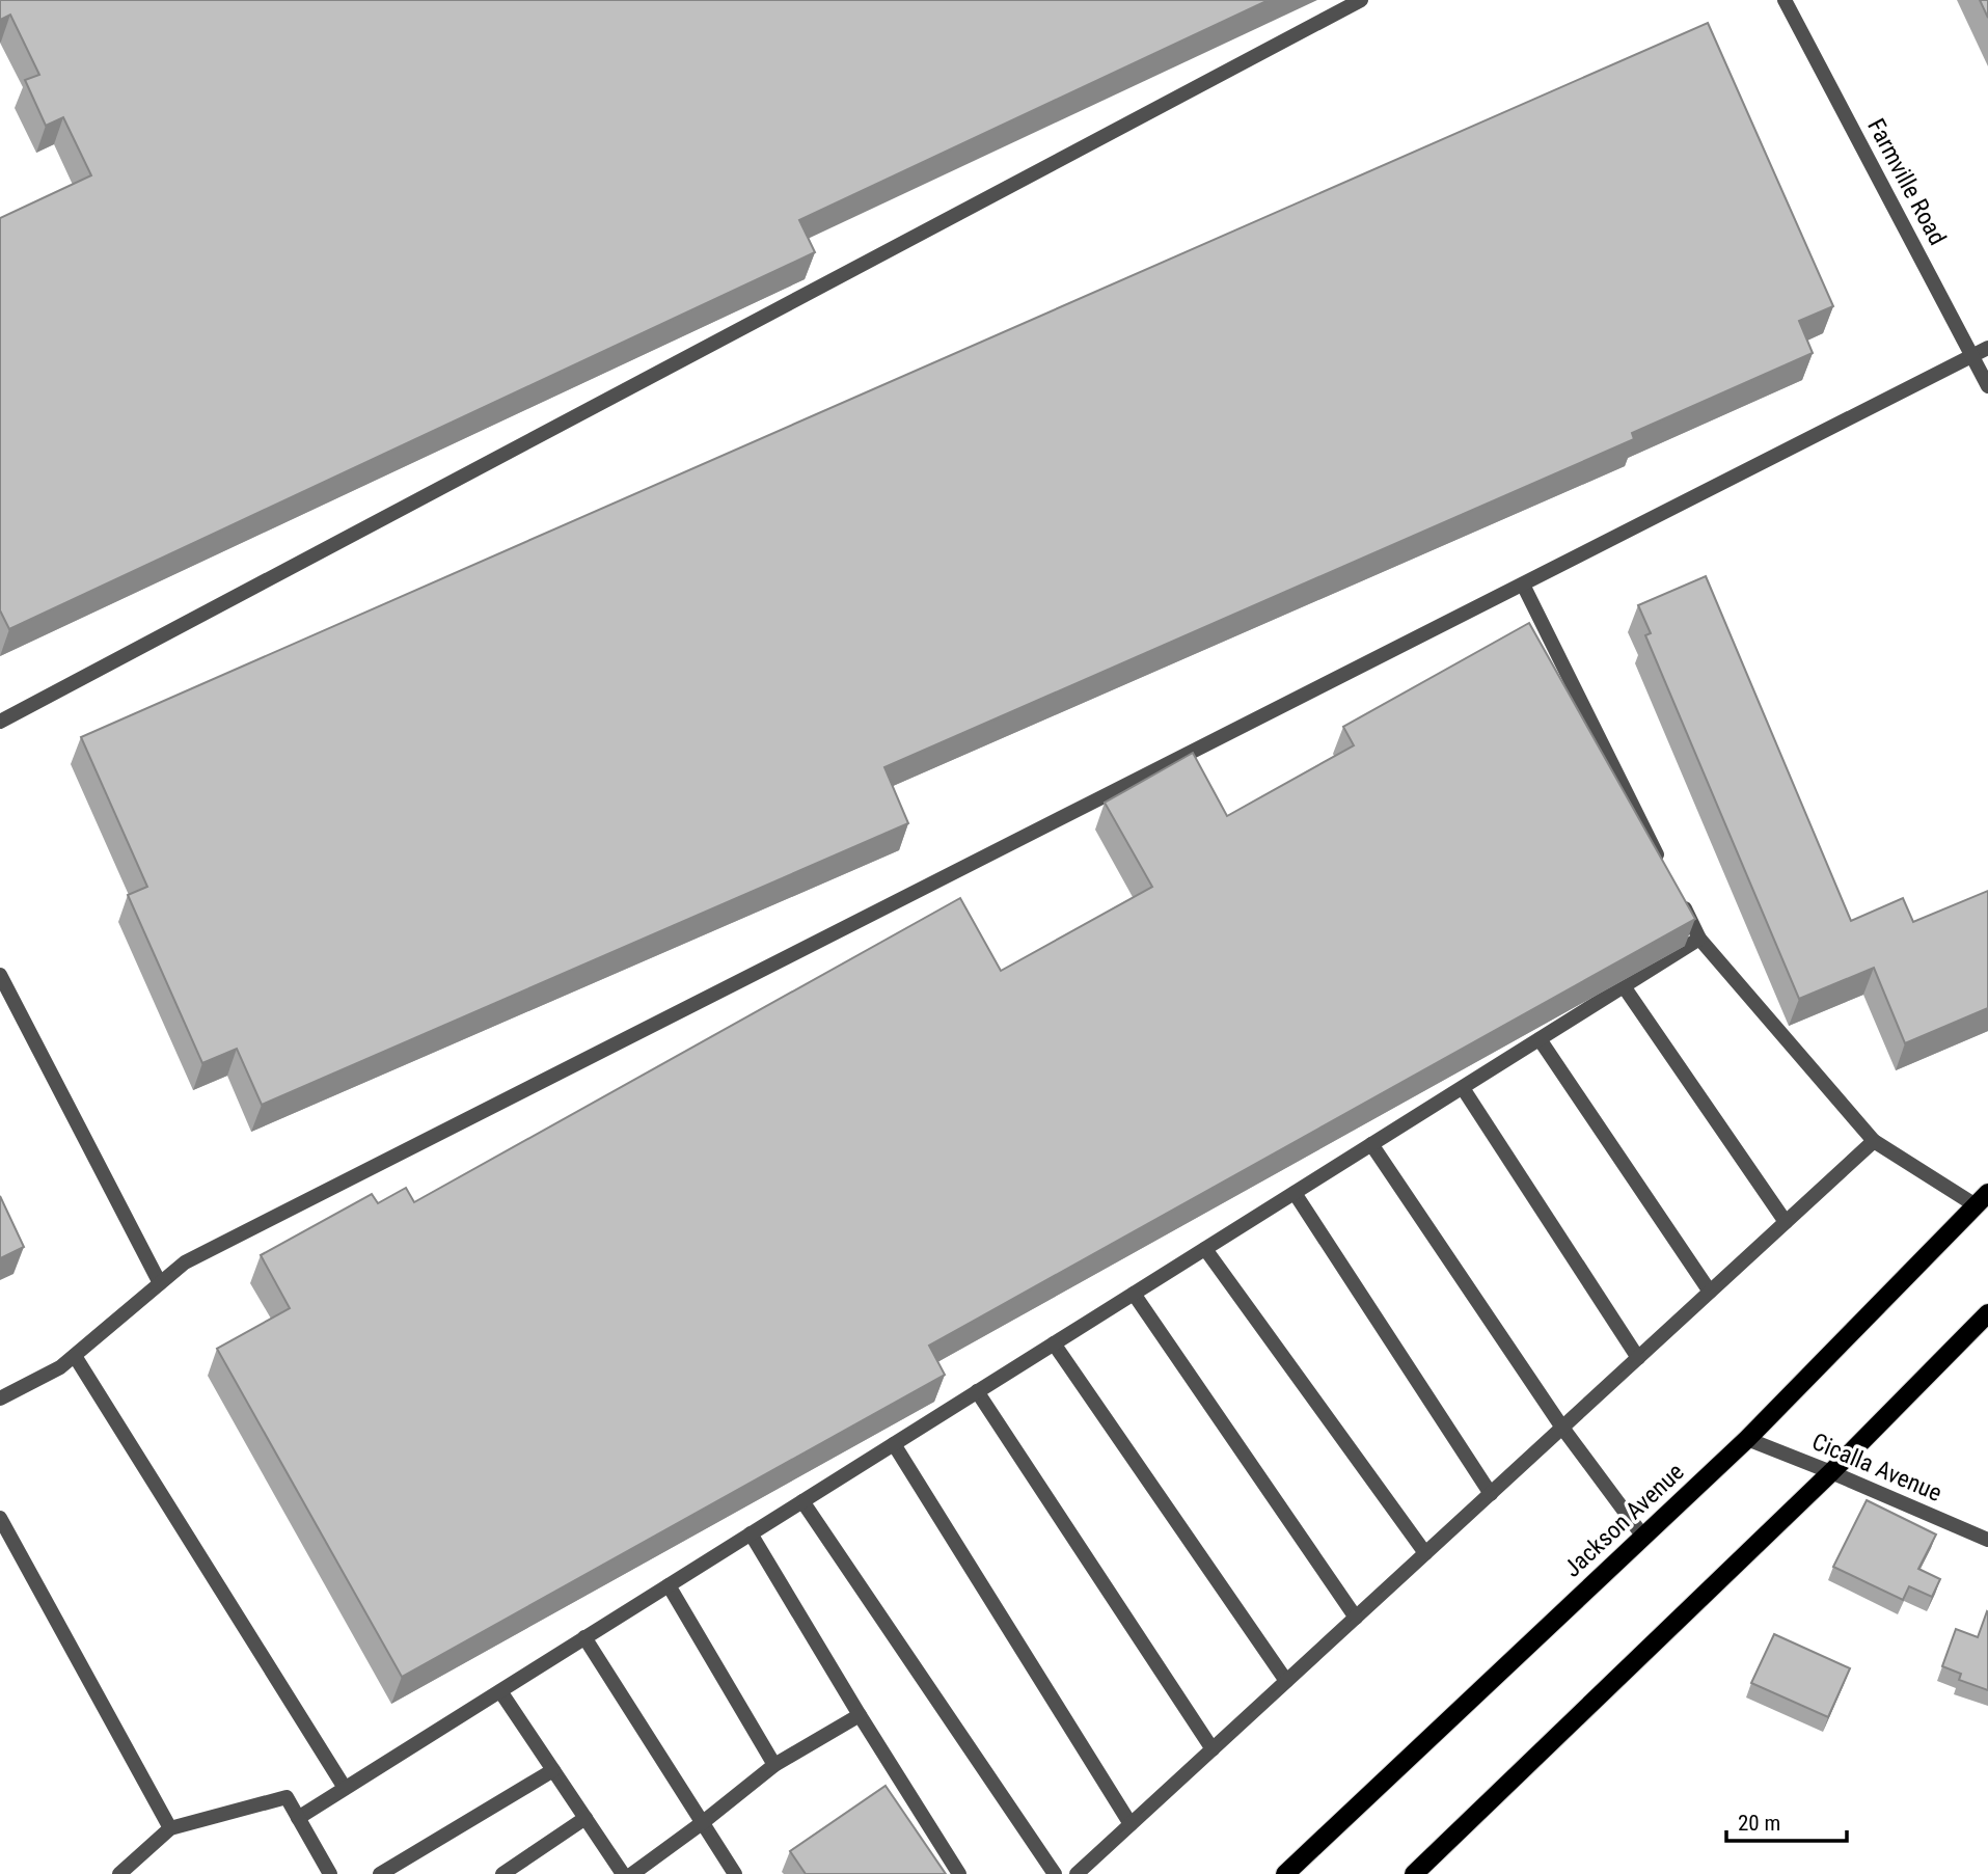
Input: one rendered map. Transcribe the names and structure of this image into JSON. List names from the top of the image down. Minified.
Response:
{"streets":{"main road":["Jackson Avenue"],"street":["Farmville Road","Cicalla Avenue"]},"crossings":[["Cicalla Avenue","Jackson Avenue"]],"scale_bar":"20 m"}
